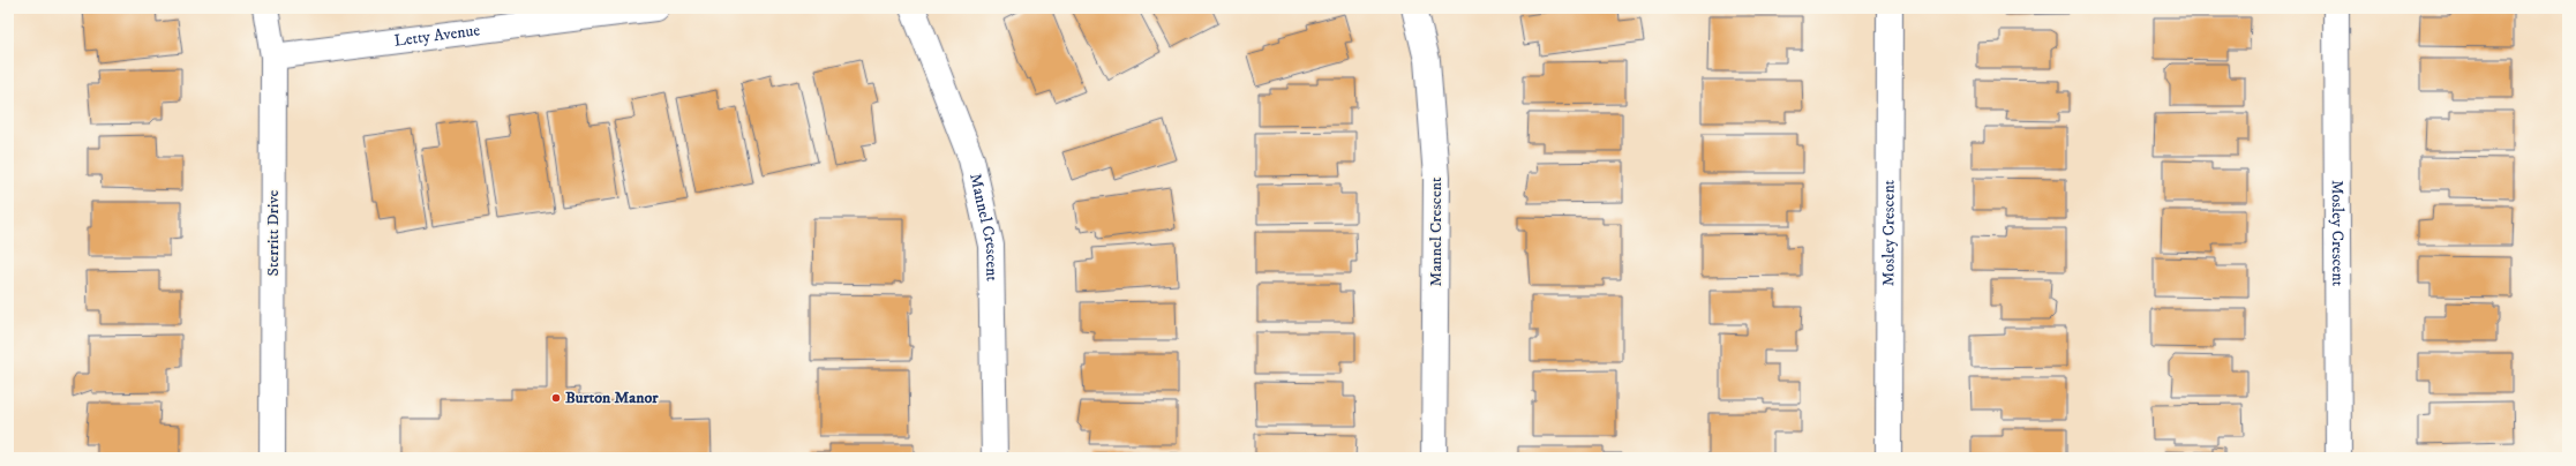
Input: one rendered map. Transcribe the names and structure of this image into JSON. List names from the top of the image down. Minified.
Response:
{"streets":{"street":["Letty Avenue","Mannel Crescent","Sterritt Drive","Mosley Crescent"]},"crossings":[["Letty Avenue","Sterritt Drive"]],"places":["Burton Manor"]}
